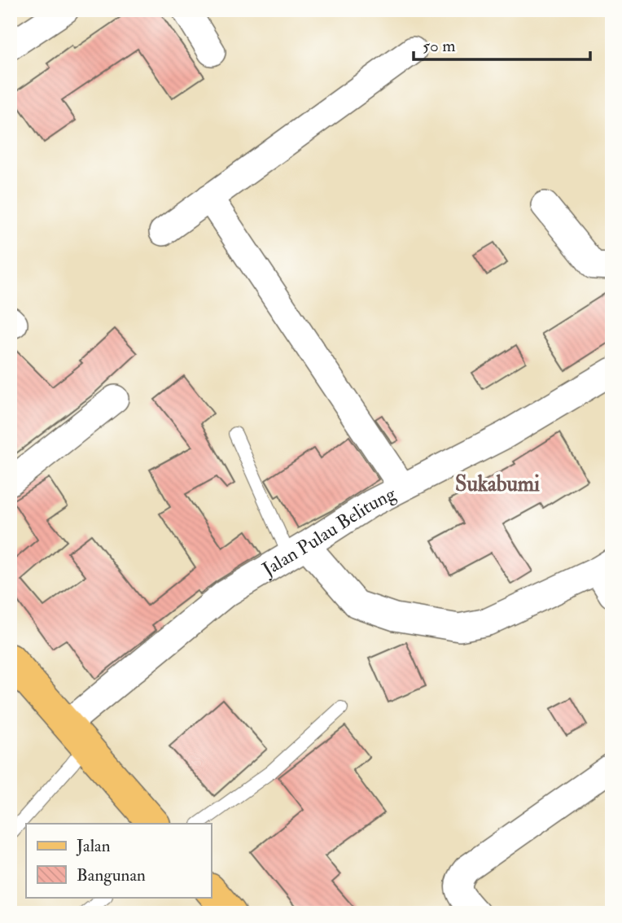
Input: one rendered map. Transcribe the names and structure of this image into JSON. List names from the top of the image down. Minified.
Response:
{"streets":{"street":["Jalan Pulau Belitung"]},"districts":["Sukabumi"],"legend":["Jalan","Bangunan"],"scale_bar":"50 m"}
